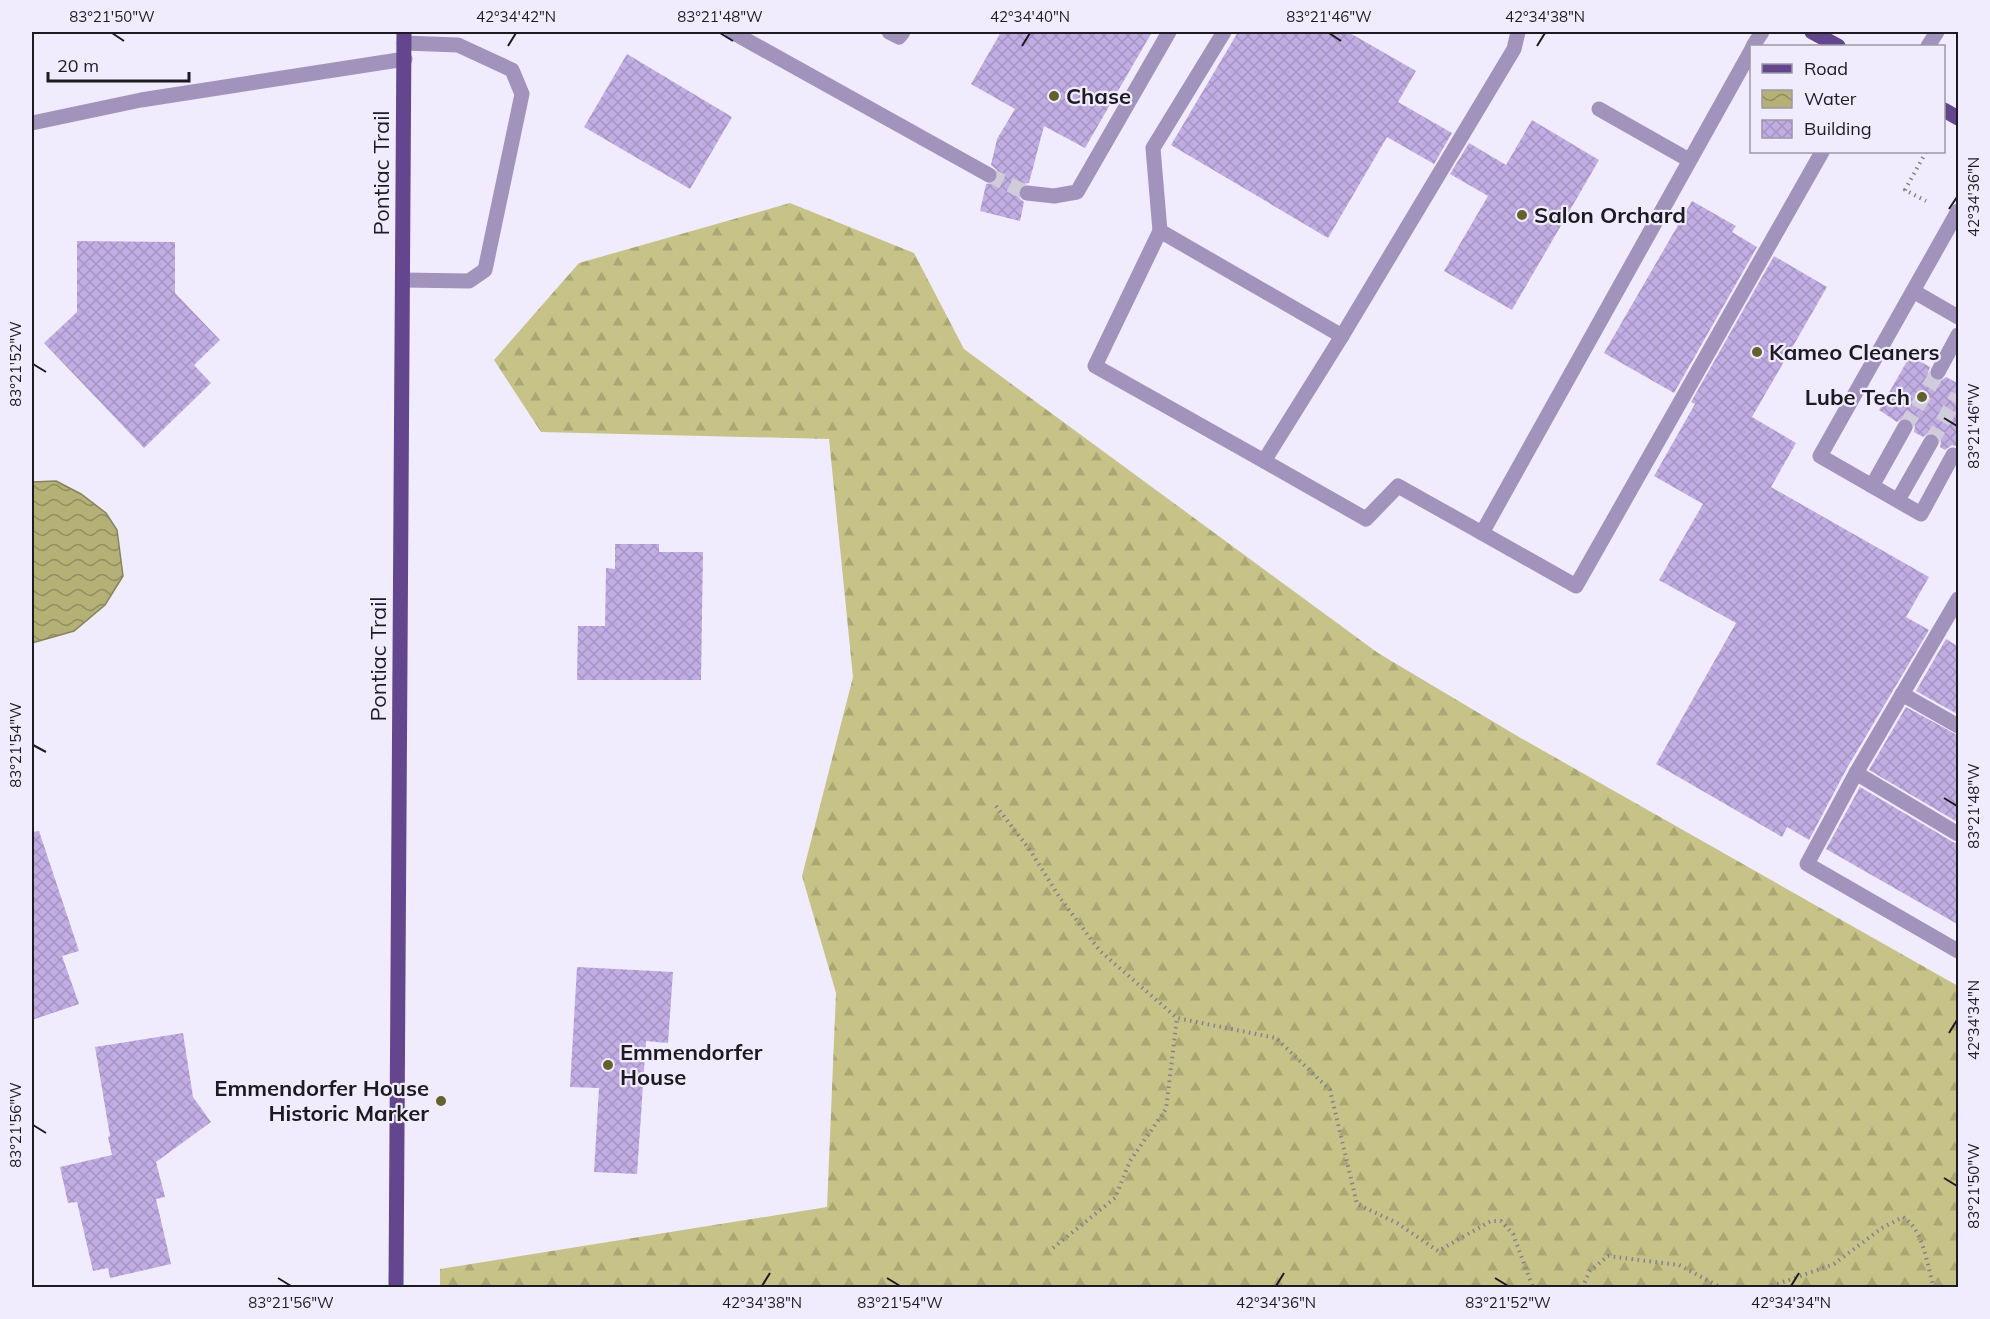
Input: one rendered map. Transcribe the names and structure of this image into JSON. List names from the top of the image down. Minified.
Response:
{"streets":{"main road":["Pontiac Trail"]},"places":["Chase","Salon Orchard","Kameo Cleaners","Lube Tech","Emmendorfer House","Emmendorfer House Historic Marker"],"legend":["Road","Water","Building"],"scale_bar":"20 m","coordinates":["83°21'50\"W","42°34'42\"N","83°21'48\"W","42°34'40\"N","83°21'46\"W","42°34'38\"N","42°34'36\"N","83°21'52\"W","83°21'54\"W","42°34'34\"N","83°21'56\"W"]}
